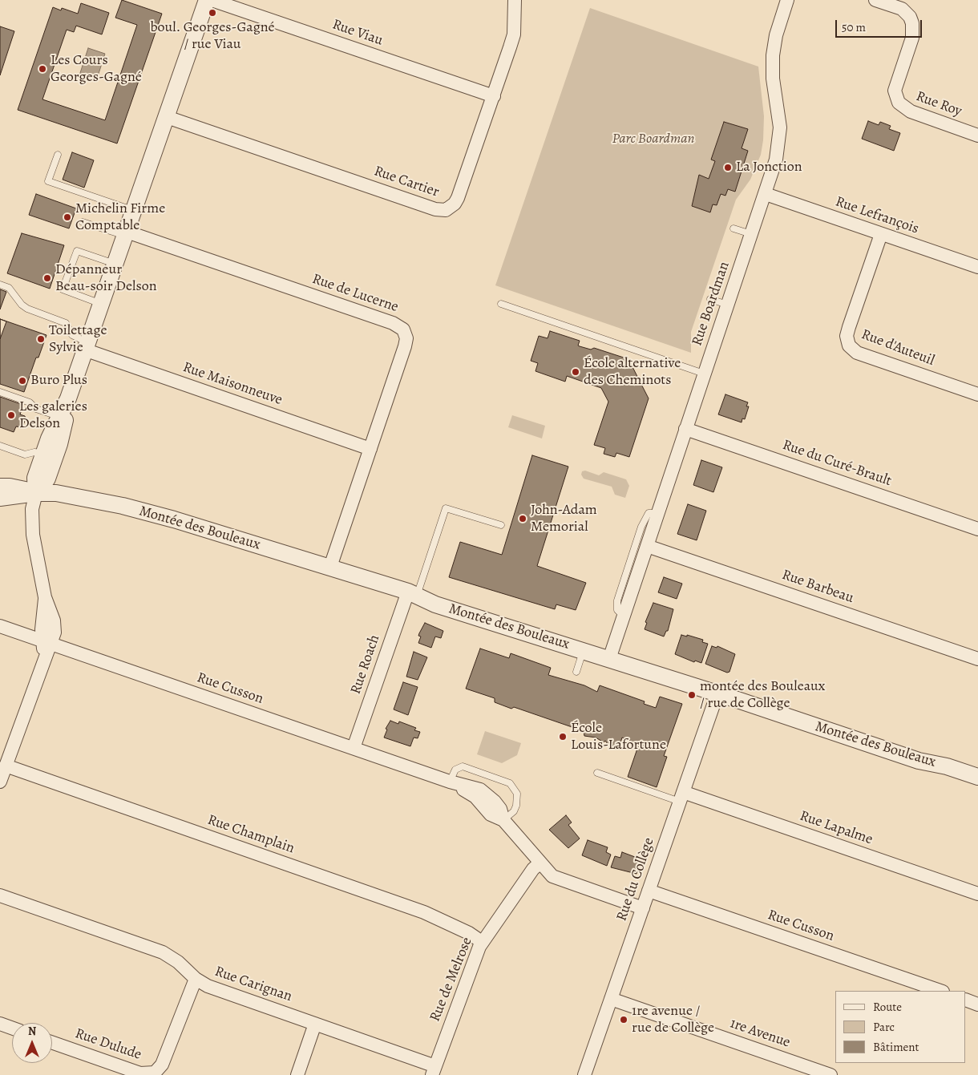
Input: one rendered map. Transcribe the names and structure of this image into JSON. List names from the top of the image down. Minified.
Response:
{"streets":{"street":["Rue Viau","Rue Roy","Rue Cartier","Rue Lefrançois","Rue de Lucerne","Rue Boardman","Rue d'Auteuil","Rue Maisonneuve","Rue du Curé-Brault","Montée des Bouleaux","Rue Barbeau","Rue Roach","Rue Cusson","Rue Lapalme","Rue Champlain","Rue du Collège","Rue de Melrose","Rue Carignan","1re Avenue","Rue Dulude"]},"crossings":[["Rue Viau","Rue Cartier"],["Rue Lefrançois","Rue Boardman"],["Rue Lefrançois","Rue d'Auteuil"],["Rue de Lucerne","Rue Maisonneuve"],["Rue de Lucerne","Montée des Bouleaux"],["Rue Boardman","Rue du Curé-Brault"],["Rue Boardman","Montée des Bouleaux"],["Rue Boardman","Rue Barbeau"],["Montée des Bouleaux","Rue Roach"],["Montée des Bouleaux","Rue du Collège"],["Rue Roach","Rue Cusson"],["Rue Cusson","Rue du Collège"],["Rue Cusson","Rue de Melrose"],["Rue Lapalme","Rue du Collège"],["Rue Champlain","Rue de Melrose"],["Rue du Collège","1re Avenue"],["Rue de Melrose","Rue Carignan"],["Rue Carignan","Rue Dulude"]],"parks":["Parc Boardman"],"places":["boul. Georges-Gagné / rue Viau","Les Cours Georges-Gagné","La Jonction","Michelin Firme Comptable","Dépanneur Beau-soir Delson","Toilettage Sylvie","École alternative des Cheminots","Buro Plus","Les galeries Delson","John-Adam Memorial","montée des Bouleaux / rue de Collège","École Louis-Lafortune","1re avenue / rue de Collège"],"legend":["Route","Parc","Bâtiment"],"scale_bar":"50 m","north":"top"}
